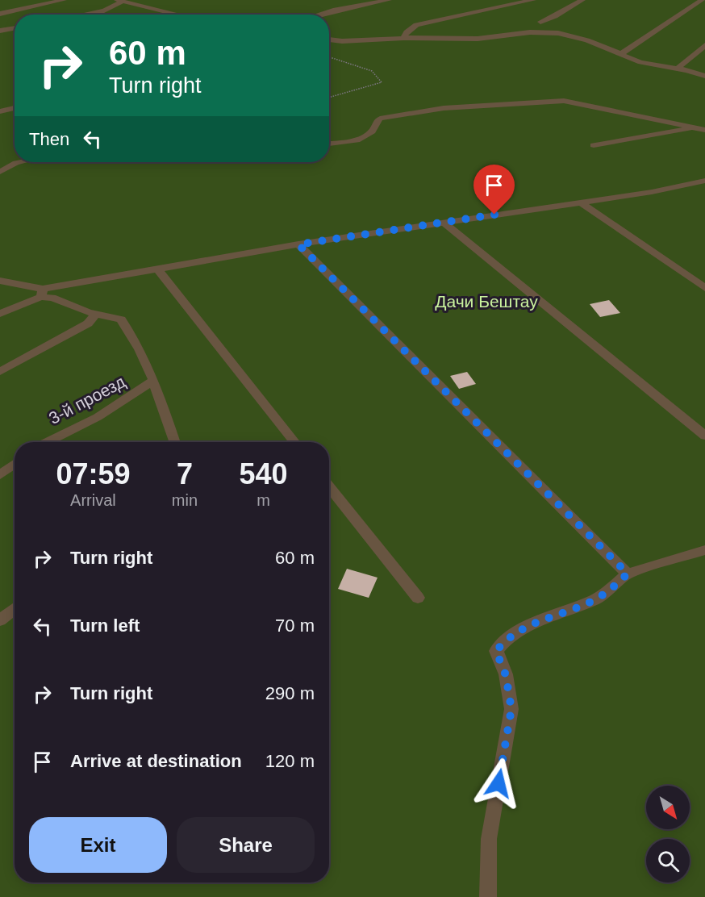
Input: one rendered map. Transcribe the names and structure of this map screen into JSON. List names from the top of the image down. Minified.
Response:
{"streets":{"street":["3-й проезд"]},"parks":["Дачи Бештау"],"north":"bottom right","page":{"turn":["60 m","Turn right"],"then":"Then","eta":["07:59","Arrival","7","min","540","m"],"list":[{"name":"Turn right","value":"60 m"},{"name":"Turn left","value":"70 m"},{"name":"Turn right","value":"290 m"},{"name":"Arrive at destination","value":"120 m"}],"buttons":["Exit","Share"]}}
